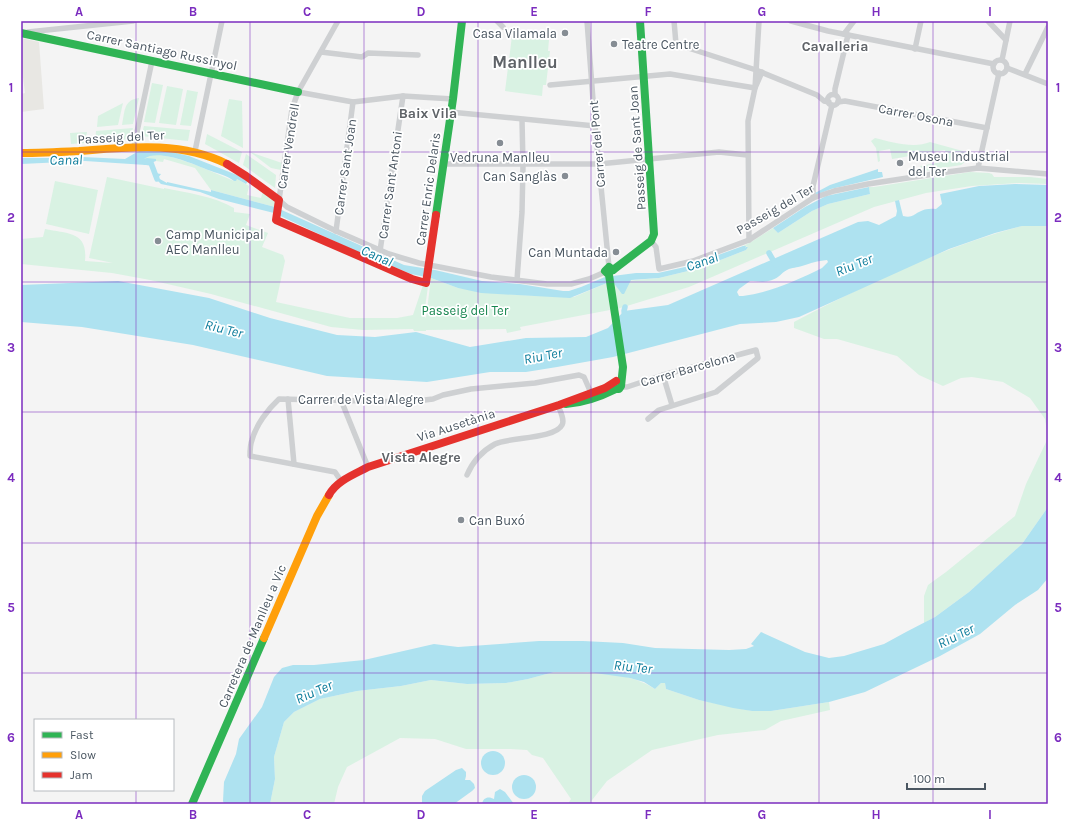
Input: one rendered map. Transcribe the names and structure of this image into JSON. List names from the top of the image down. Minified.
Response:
{"streets":{"street":["Carrer Santiago Russinyol","Carrer Osona","Passeig del Ter","Carrer del Pont","Carrer Vendrell","Passeig de Sant Joan","Carrer Sant Joan","Carrer Sant Antoni","Carrer Enric Delaris","Carrer Barcelona","Carrer de Vista Alegre","Via Ausetània","Carretera de Manlleu a Vic"]},"crossings":[["Carrer Santiago Russinyol","Carrer Vendrell"],["Passeig del Ter","Carrer del Pont"],["Passeig del Ter","Carrer Vendrell"],["Passeig del Ter","Passeig de Sant Joan"],["Passeig del Ter","Carrer Sant Joan"],["Passeig del Ter","Carrer Sant Antoni"],["Passeig del Ter","Carrer Enric Delaris"],["Carrer Barcelona","Via Ausetània"],["Carrer de Vista Alegre","Via Ausetània"],["Via Ausetània","Carretera de Manlleu a Vic"]],"districts":["Cavalleria","Manlleu","Baix Vila","Vista Alegre"],"water":["Canal","Riu Ter"],"parks":["Passeig del Ter"],"places":["Casa Vilamala","Teatre Centre","Vedruna Manlleu","Museu Industrial del Ter","Can Sanglàs","Camp Municipal AEC Manlleu","Can Muntada","Can Buxó"],"legend":["Fast","Slow","Jam"],"scale_bar":"100 m","grid":{"columns":["A","B","C","D","E","F","G","H","I"],"rows":["1","2","3","4","5","6"]}}
